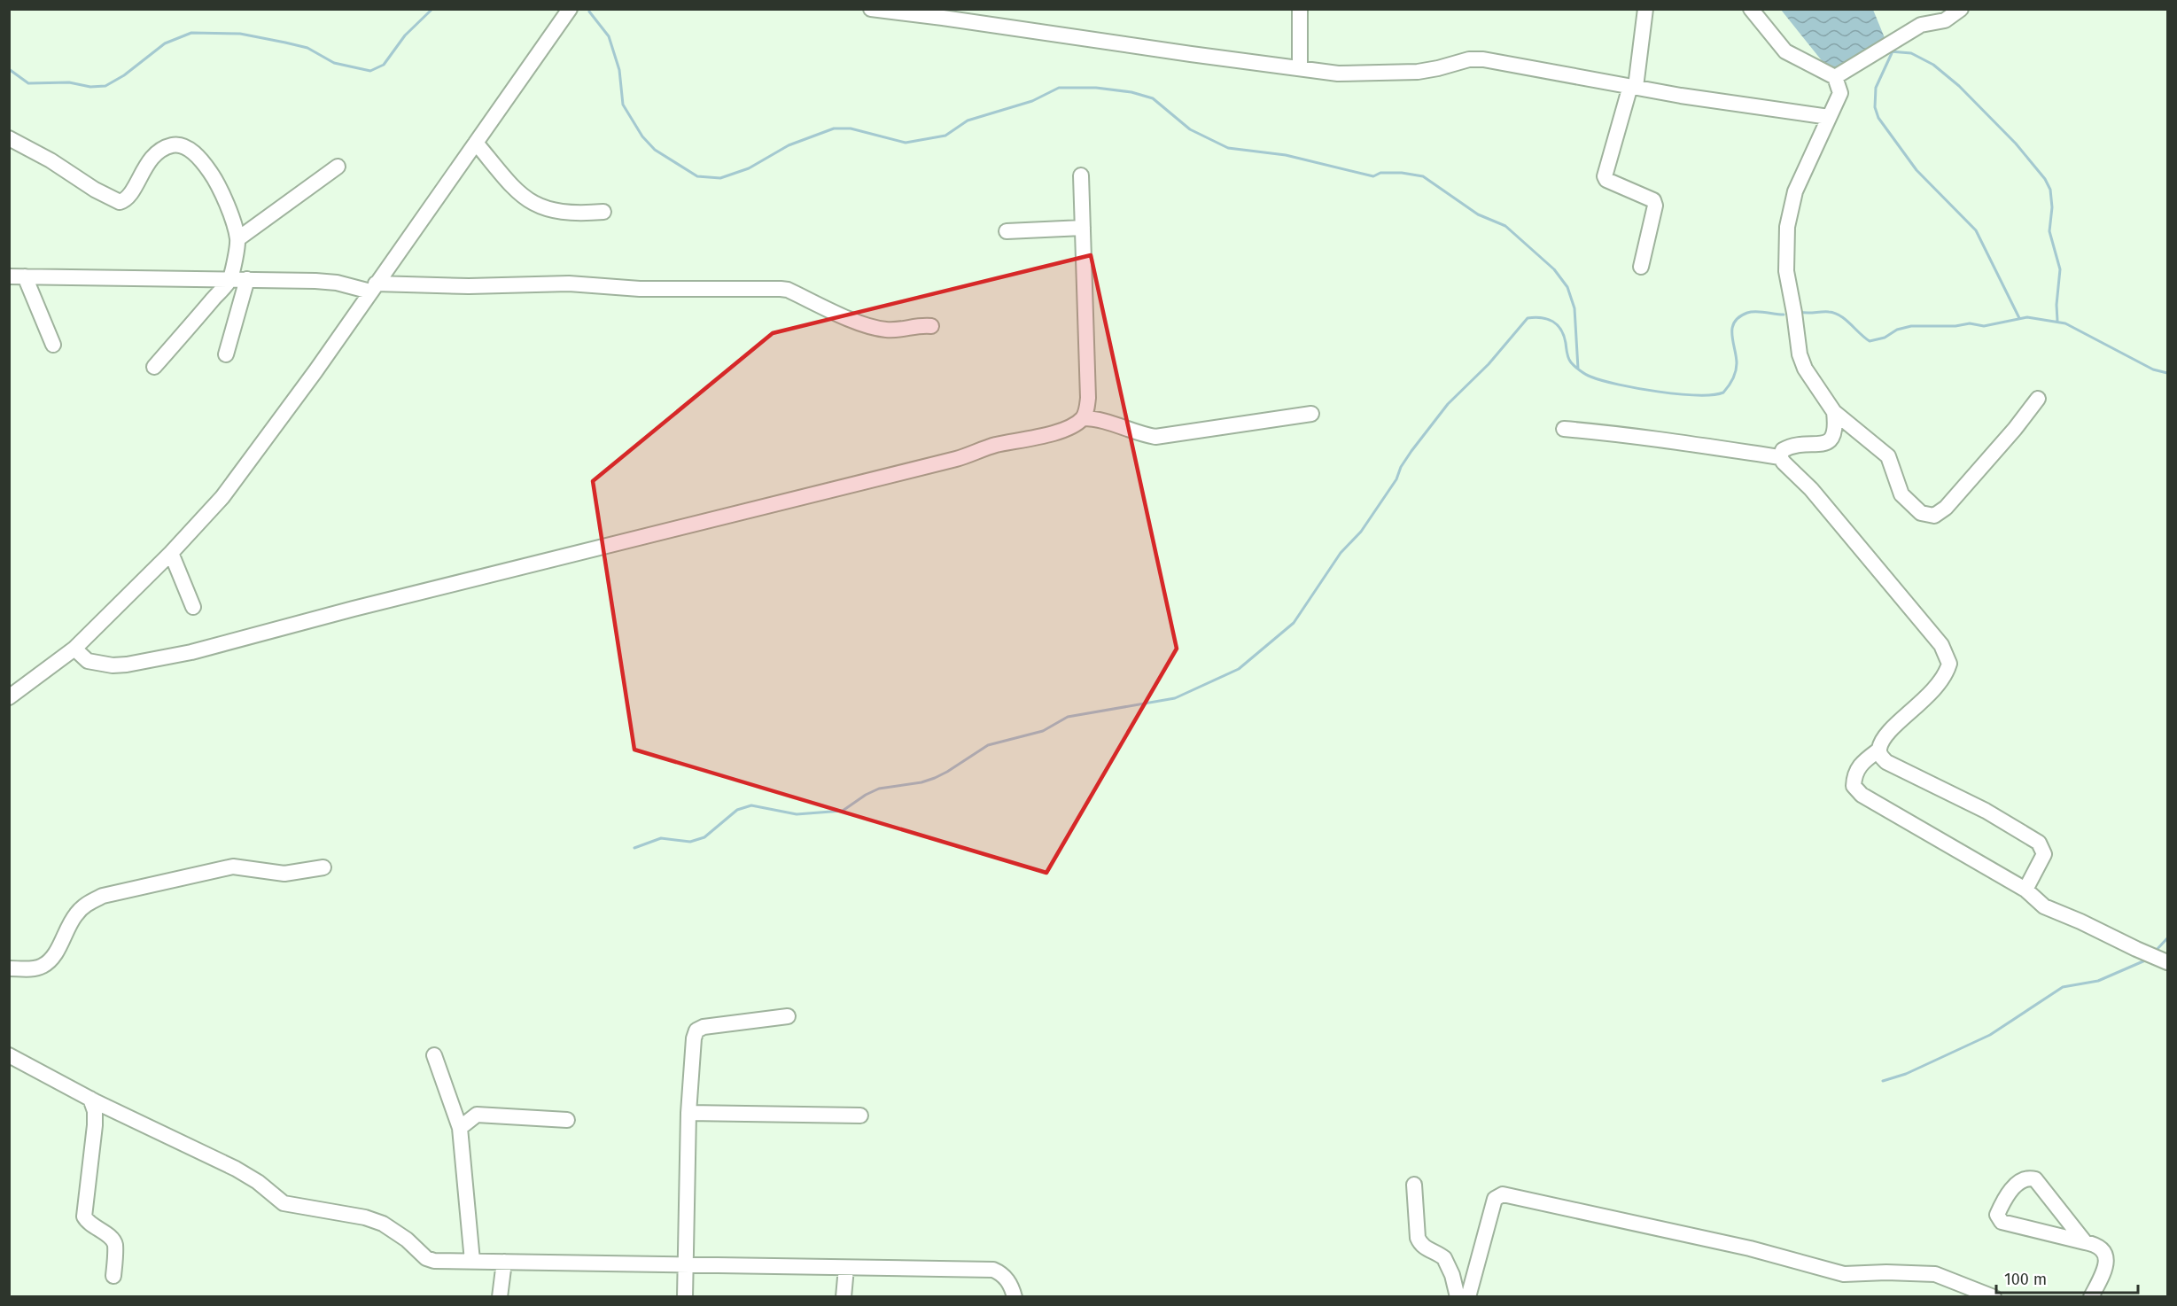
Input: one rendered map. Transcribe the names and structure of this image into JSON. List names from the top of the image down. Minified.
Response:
{"scale_bar":"100 m"}
